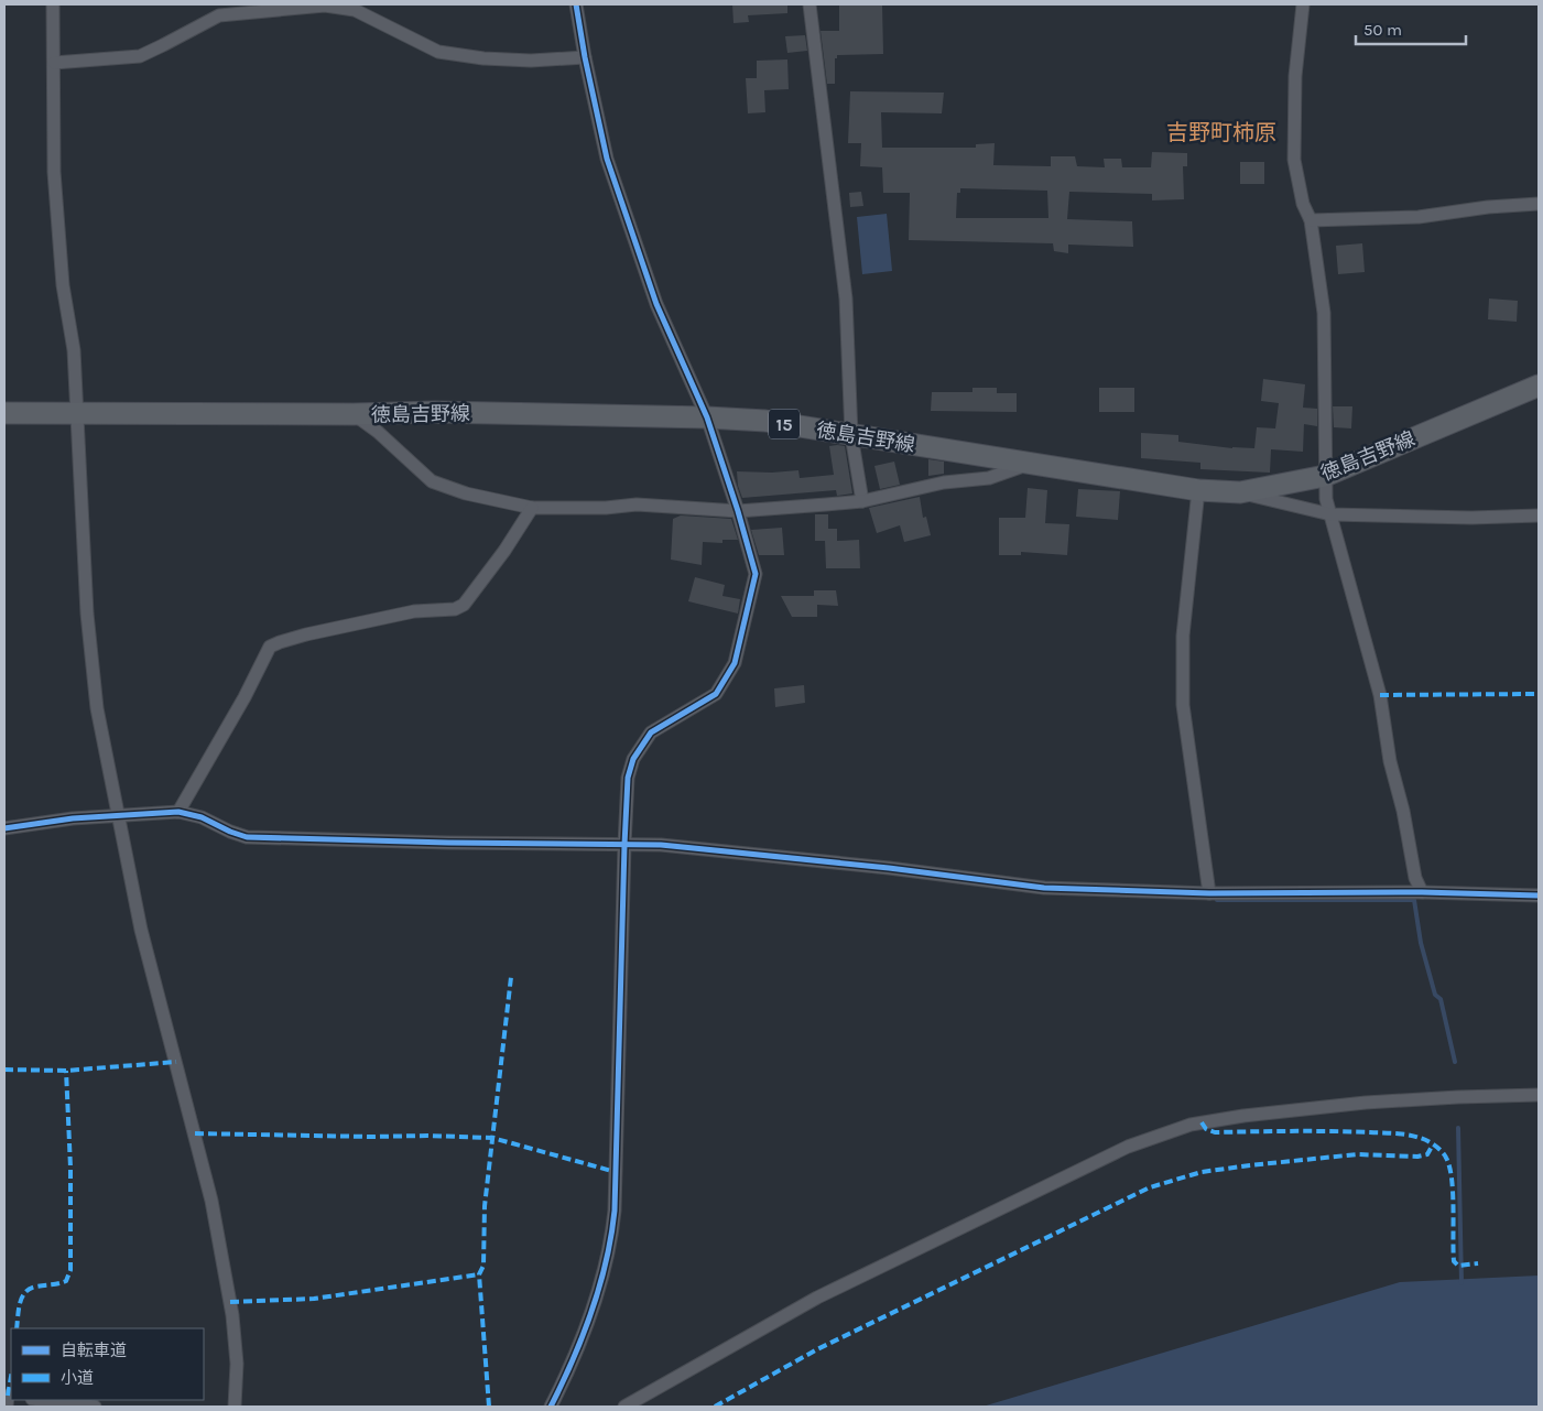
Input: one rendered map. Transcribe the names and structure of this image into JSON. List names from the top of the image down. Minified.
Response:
{"streets":{"main road":["徳島吉野線","15"]},"districts":["吉野町柿原"],"legend":["自転車道","小道"],"scale_bar":"50 m"}
